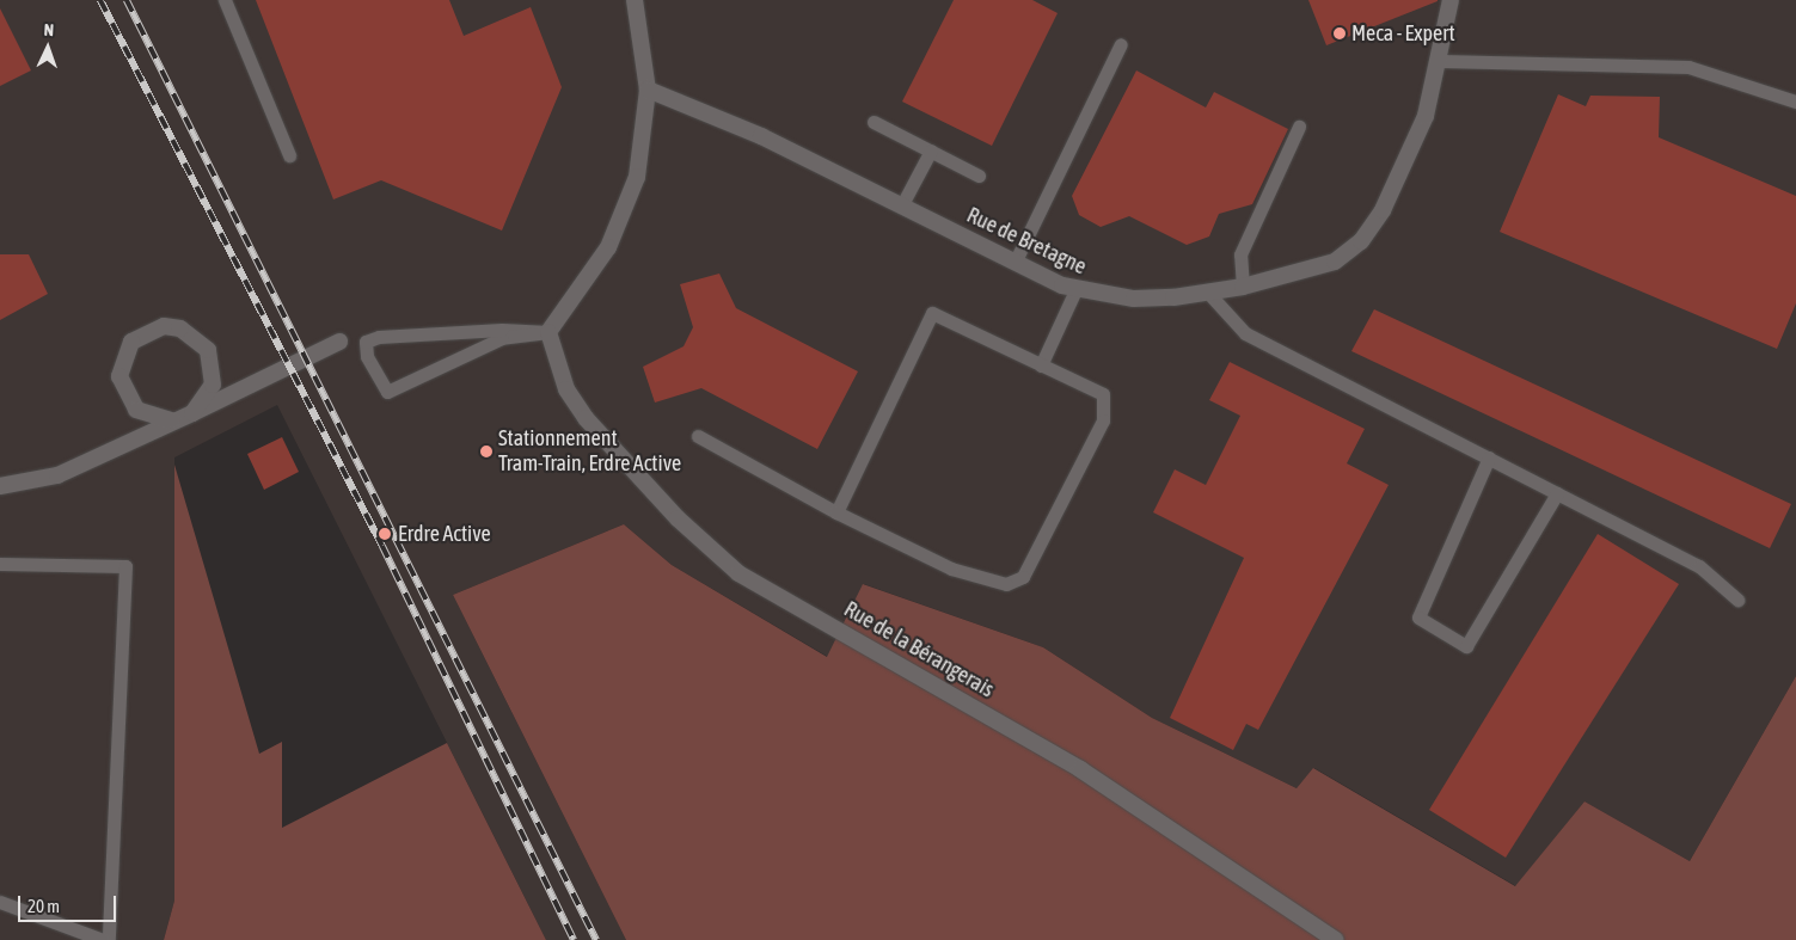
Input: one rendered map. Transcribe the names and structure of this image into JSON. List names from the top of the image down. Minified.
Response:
{"streets":{"street":["Rue de Bretagne","Rue de la Bérangerais"]},"places":["Meca - Expert","Stationnement Tram-Train, Erdre Active","Erdre Active"],"scale_bar":"20 m","north":"top"}
